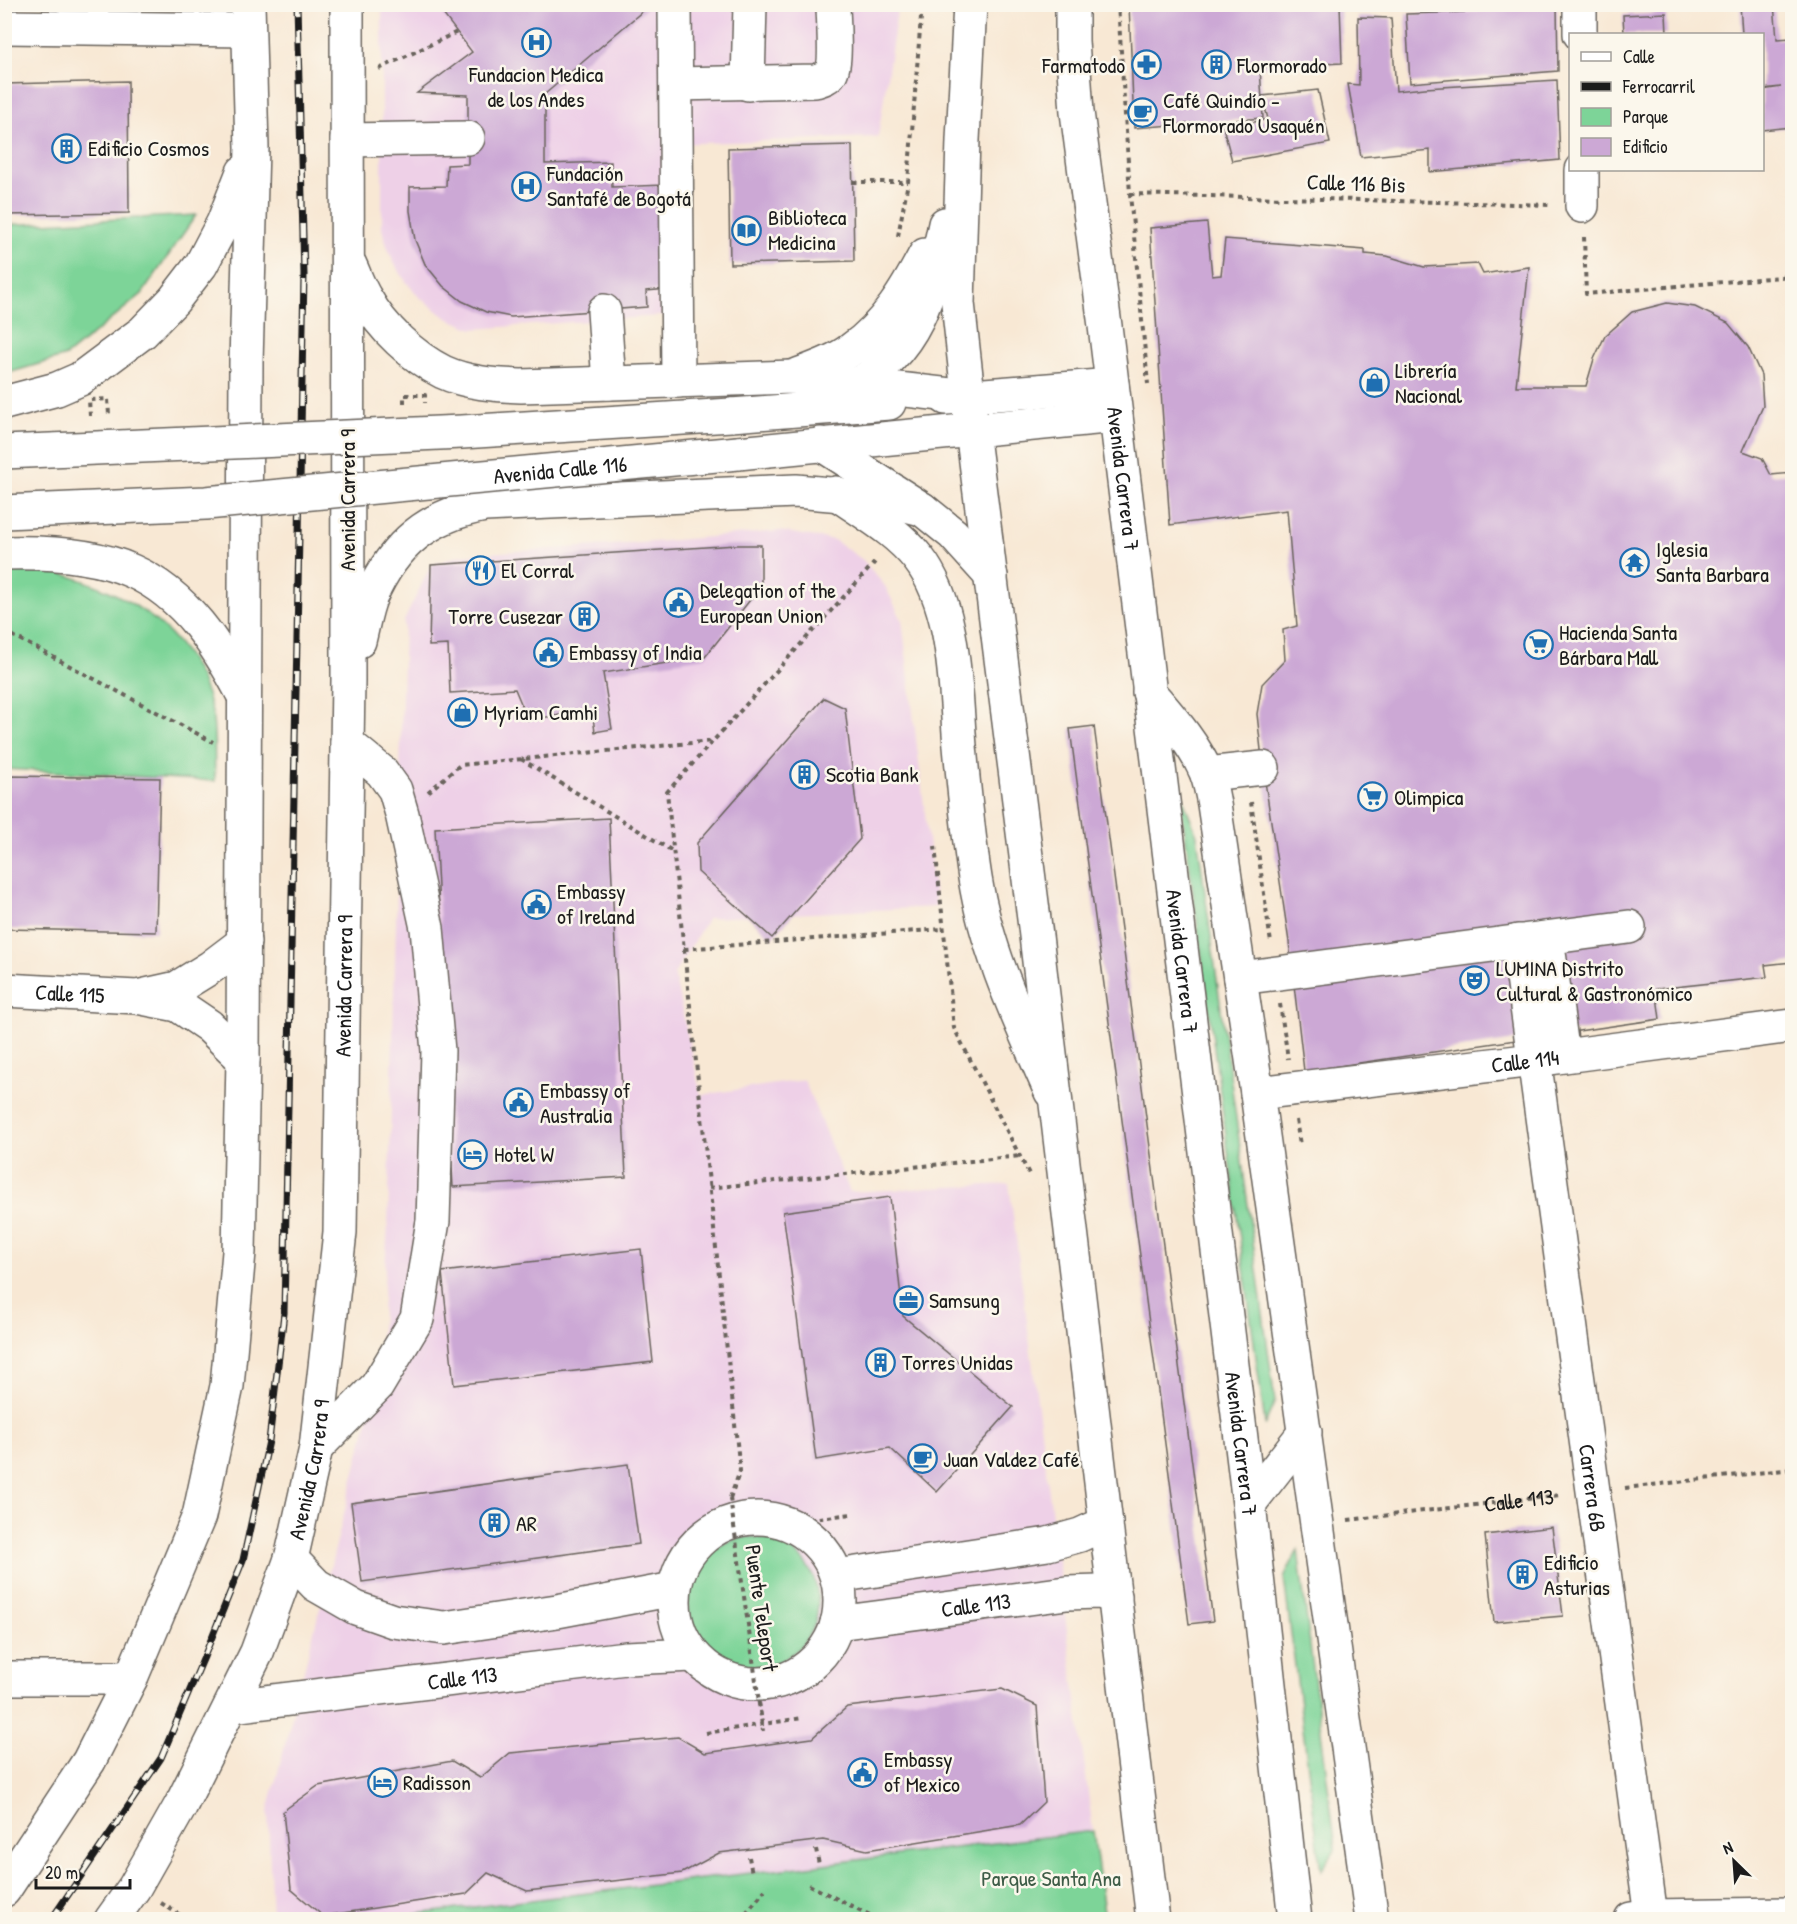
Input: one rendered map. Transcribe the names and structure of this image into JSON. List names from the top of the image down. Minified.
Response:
{"streets":{"main road":["Avenida Calle 116","Avenida Carrera 7","Avenida Carrera 9","Calle 115","Calle 114","Carrera 6B","Calle 113"],"path":["Calle 116 Bis","Puente Teleport"]},"crossings":[["Avenida Calle 116","Avenida Carrera 7"],["Avenida Carrera 9","Calle 113"],["Calle 114","Carrera 6B"],["Carrera 6B","Calle 113"]],"parks":["Parque Santa Ana"],"places":{"hospital":["Fundacion Medica de los Andes","Fundación Santafé de Bogotá"],"pharmacy":["Farmatodo"],"building":["Flormorado","Edificio Cosmos","Torre Cusezar","Scotia Bank","Torres Unidas","AR","Edificio Asturias"],"cafe":["Café Quindío - Flormorado Usaquén","Juan Valdez Café"],"library":["Biblioteca Medicina"],"shop":["Librería Nacional","Myriam Camhi"],"temple":["Iglesia Santa Barbara"],"restaurant":["El Corral"],"public building":["Delegation of the European Union","Embassy of India","Embassy of Ireland","Embassy of Australia","Embassy of Mexico"],"supermarket":["Hacienda Santa Bárbara Mall","Olimpica"],"theatre":["LUMINA Distrito Cultural & Gastronómico"],"hotel":["Hotel W","Radisson"],"office":["Samsung"]},"legend":["Calle","Ferrocarril","Parque","Edificio"],"scale_bar":"20 m","north":"top left"}
